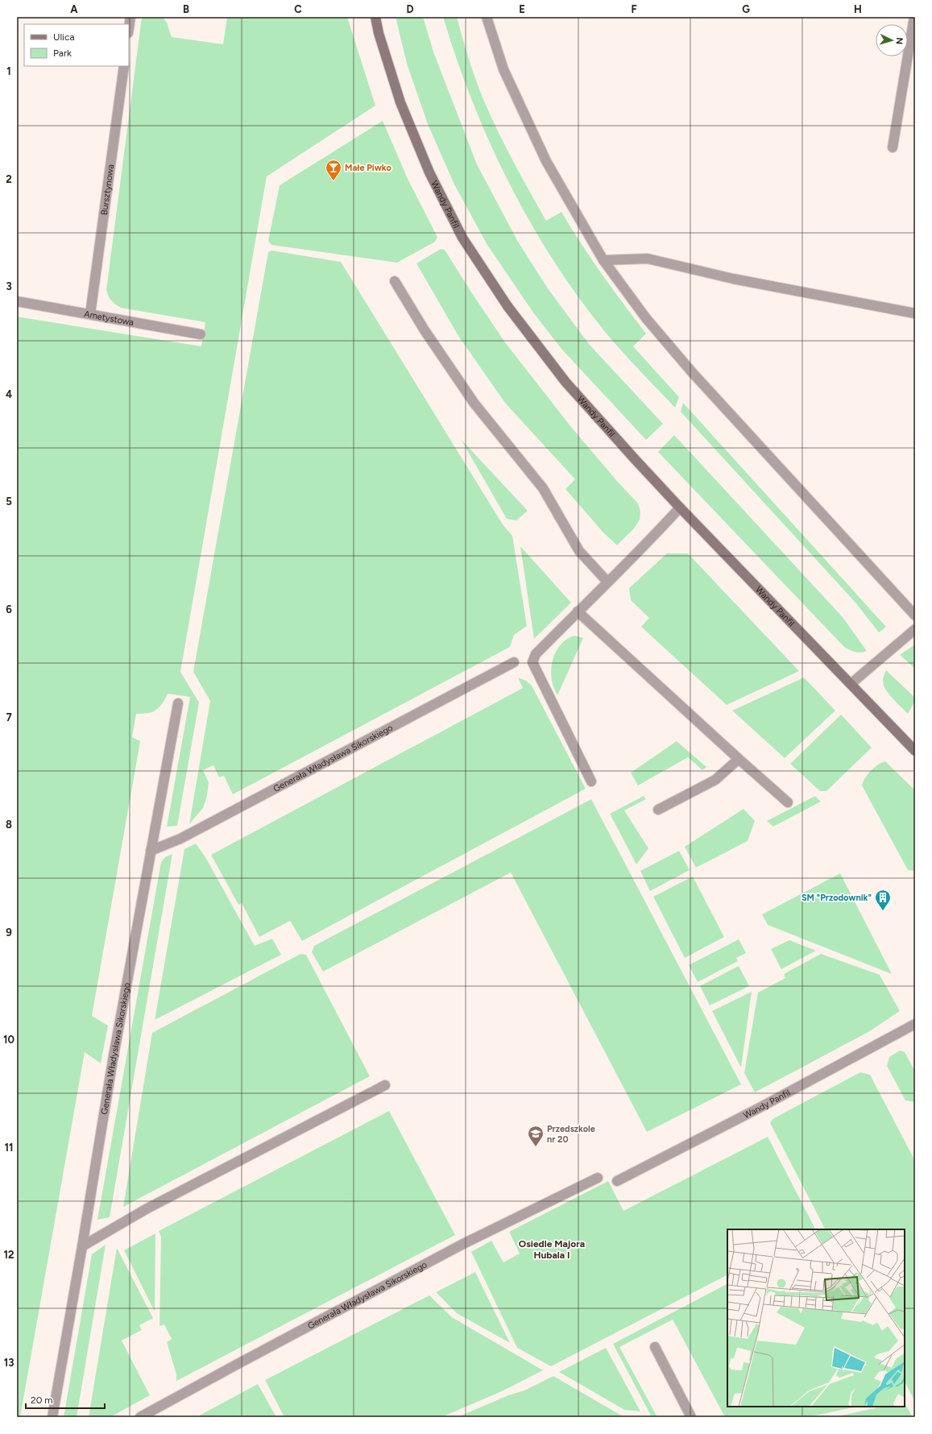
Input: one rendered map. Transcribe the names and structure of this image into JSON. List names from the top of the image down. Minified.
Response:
{"streets":{"street":["Bursztynowa","Wandy Panfil","Ametystowa","Generała Władysława Sikorskiego"]},"crossings":[["Bursztynowa","Ametystowa"]],"districts":["Osiedle Majora Hubala I"],"places":{"bar":["Małe Piwko"],"building":["SM \"Przodownik\""],"school or university":["Przedszkole nr 20"]},"legend":["Ulica","Park"],"scale_bar":"20 m","north":"right","grid":{"columns":["A","B","C","D","E","F","G","H"],"rows":["1","2","3","4","5","6","7","8","9","10","11","12","13"]}}
